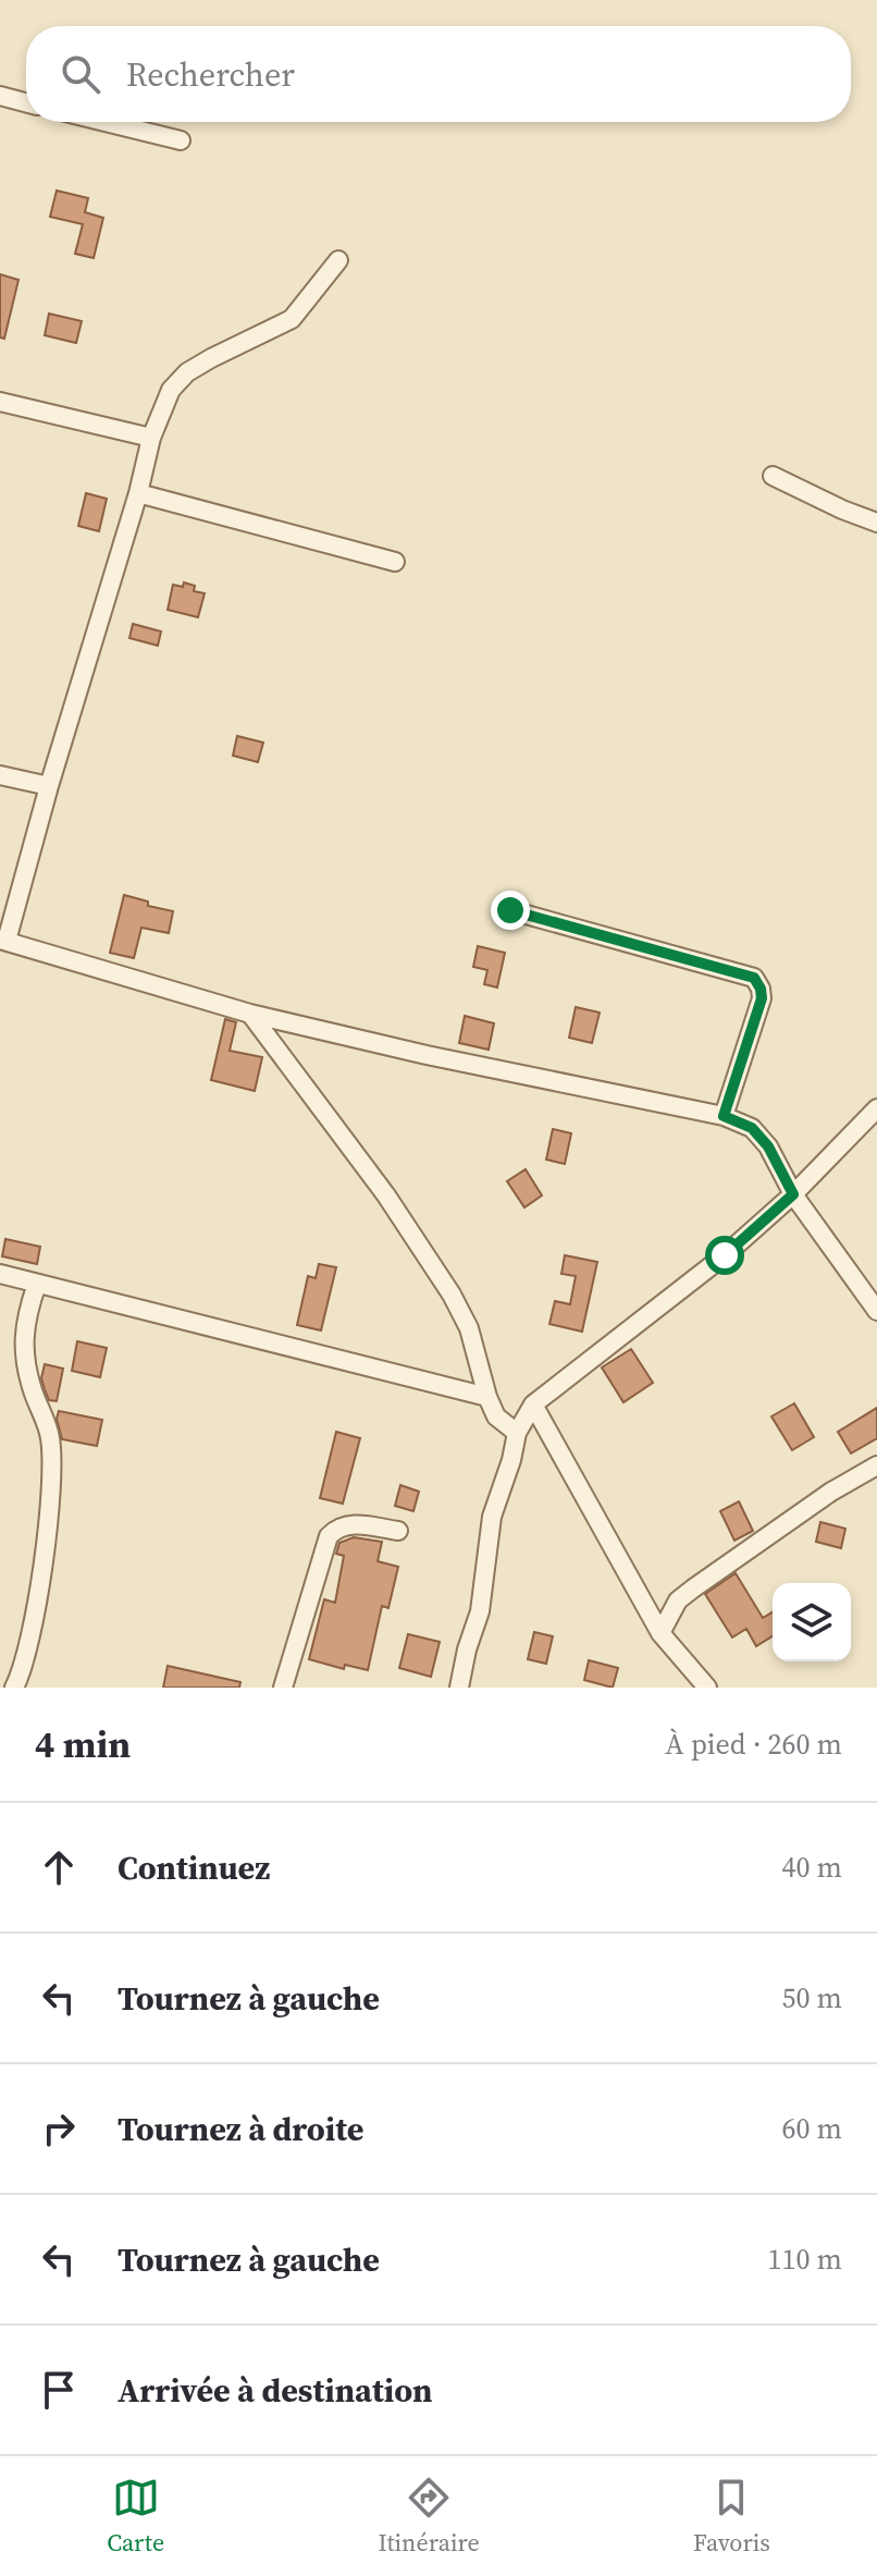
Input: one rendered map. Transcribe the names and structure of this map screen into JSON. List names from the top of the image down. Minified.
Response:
{"page":{"search":"Rechercher","heading":["4 min","À pied · 260 m"],"list":[["Continuez","40 m"],["Tournez à gauche","50 m"],["Tournez à droite","60 m"],["Tournez à gauche","110 m"],"Arrivée à destination"],"nav":["Carte","Itinéraire","Favoris"]}}
